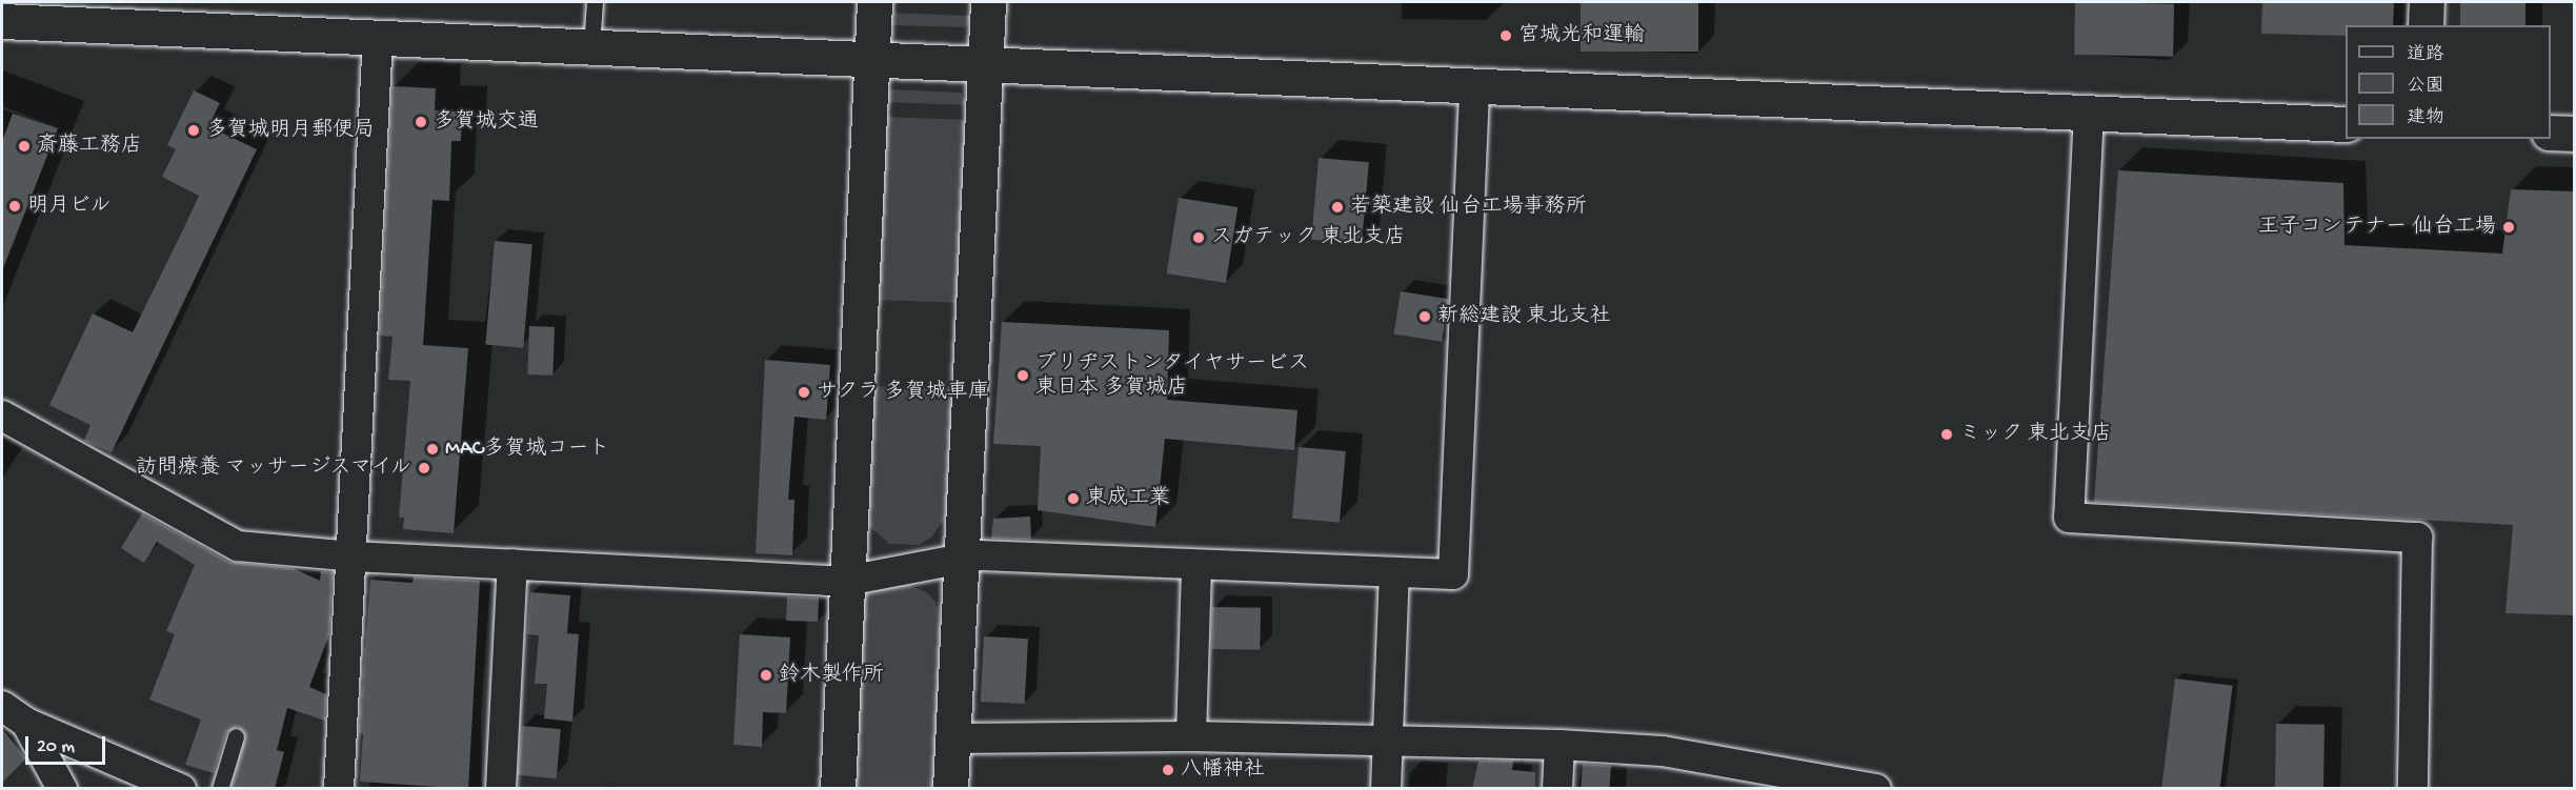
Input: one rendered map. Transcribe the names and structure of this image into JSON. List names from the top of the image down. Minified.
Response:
{"places":["宮城光和運輸","多賀城交通","多賀城明月郵便局","斎藤工務店","明月ビル","若築建設 仙台工場事務所","王子コンテナー 仙台工場","スガテック 東北支店","新総建設 東北支社","ブリヂストンタイヤサービス 東日本 多賀城店","サクラ 多賀城車庫","ミック 東北支店","MAC多賀城コート","訪問療養 マッサージスマイル","東成工業","鈴木製作所","八幡神社"],"legend":["道路","公園","建物"],"scale_bar":"20 m"}
